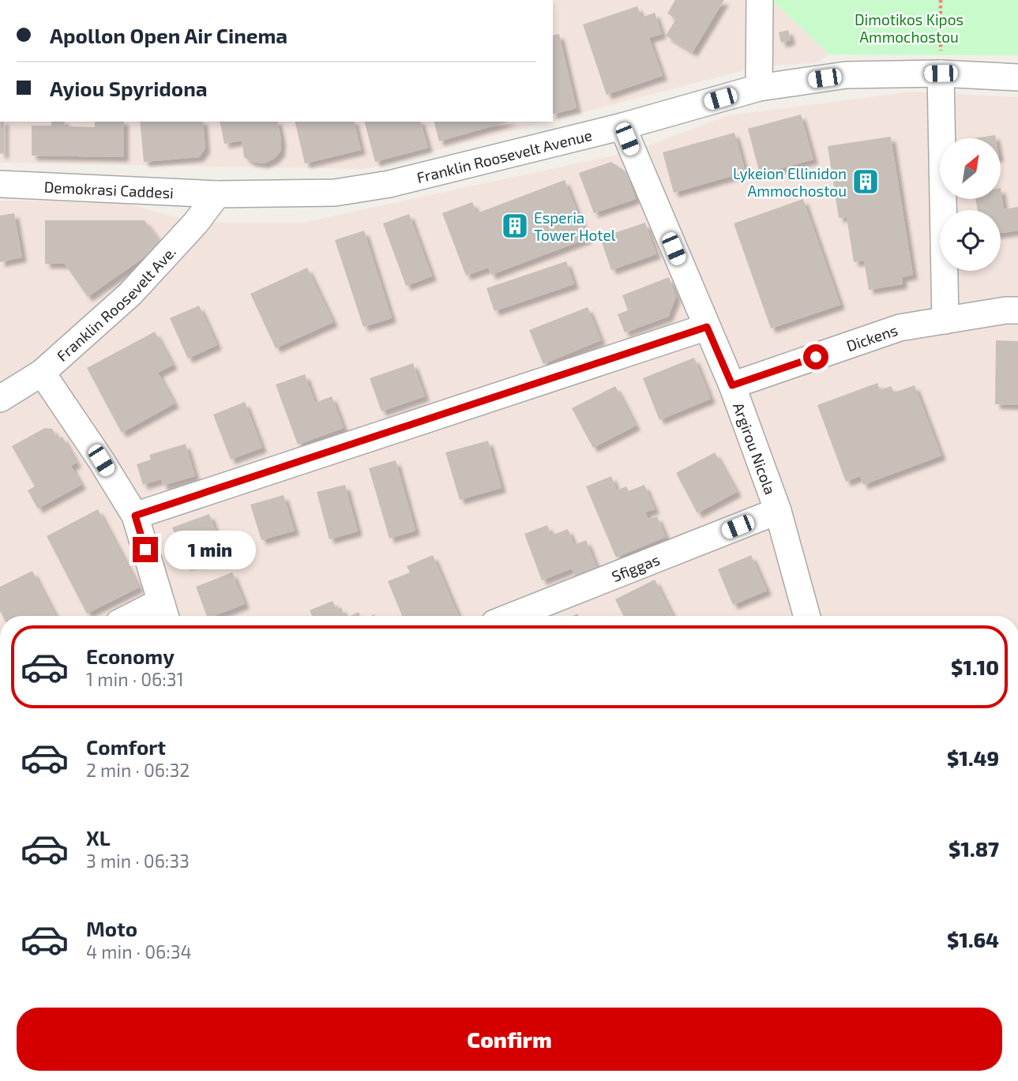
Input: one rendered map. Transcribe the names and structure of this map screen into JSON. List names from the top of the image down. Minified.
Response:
{"streets":{"street":["Franklin Roosevelt Avenue","Demokrasi Caddesi","Franklin Roosevelt Ave.","Dickens","Argirou Nicola","Sfiggas"]},"crossings":[["Franklin Roosevelt Avenue","Demokrasi Caddesi"],["Franklin Roosevelt Avenue","Franklin Roosevelt Ave."],["Franklin Roosevelt Avenue","Argirou Nicola"],["Demokrasi Caddesi","Franklin Roosevelt Ave."],["Dickens","Argirou Nicola"],["Argirou Nicola","Sfiggas"]],"parks":["Dimotikos Kipos Ammochostou"],"places":{"building":["Lykeion Ellinidon Ammochostou","Esperia Tower Hotel"]},"north":"top right","page":{"banner":["Apollon Open Air Cinema","Ayiou Spyridona"],"bubble":"1 min","list":[{"name":"Economy","note":"1 min · 06:31","value":"$1.10"},{"name":"Comfort","note":"2 min · 06:32","value":"$1.49"},{"name":"XL","note":"3 min · 06:33","value":"$1.87"},{"name":"Moto","note":"4 min · 06:34","value":"$1.64"}],"buttons":"Confirm"}}
